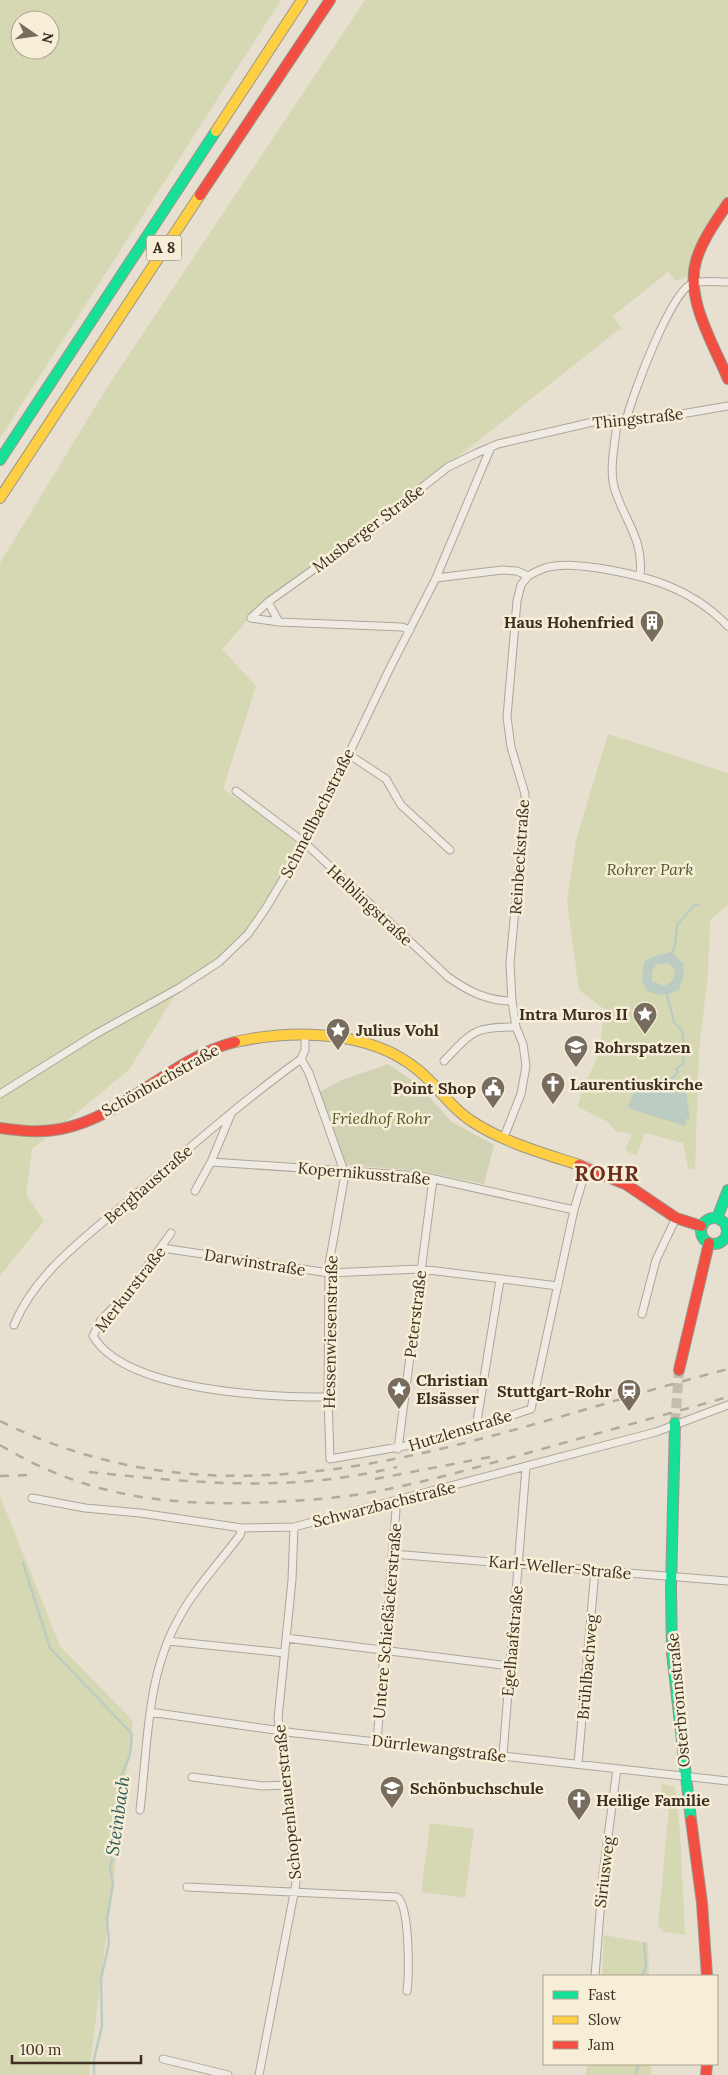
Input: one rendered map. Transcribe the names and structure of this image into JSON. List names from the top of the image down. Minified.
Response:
{"streets":{"main road":["A 8","Schönbuchstraße","Osterbronnstraße"],"street":["Thingstraße","Musberger Straße","Schmellbachstraße","Reinbeckstraße","Helblingstraße","Kopernikusstraße","Berghaustraße","Darwinstraße","Merkurstraße","Peterstraße","Hessenwiesenstraße","Hutzlenstraße","Schwarzbachstraße","Karl-Weller-Straße","Untere Schießäckerstraße","Egelhaafstraße","Brühlbachweg","Dürrlewangstraße","Schopenhauerstraße","Siriusweg"]},"crossings":[["Thingstraße","Musberger Straße"],["Thingstraße","Schmellbachstraße"],["Musberger Straße","Schmellbachstraße"],["Schmellbachstraße","Helblingstraße"],["Reinbeckstraße","Helblingstraße"],["Reinbeckstraße","Schönbuchstraße"],["Kopernikusstraße","Peterstraße"],["Kopernikusstraße","Hessenwiesenstraße"],["Berghaustraße","Hessenwiesenstraße"],["Darwinstraße","Merkurstraße"],["Darwinstraße","Peterstraße"],["Darwinstraße","Hessenwiesenstraße"],["Darwinstraße","Hutzlenstraße"],["Merkurstraße","Hessenwiesenstraße"],["Peterstraße","Hutzlenstraße"],["Hessenwiesenstraße","Hutzlenstraße"],["Schwarzbachstraße","Untere Schießäckerstraße"],["Schwarzbachstraße","Egelhaafstraße"],["Schwarzbachstraße","Osterbronnstraße"],["Schwarzbachstraße","Schopenhauerstraße"],["Karl-Weller-Straße","Untere Schießäckerstraße"],["Karl-Weller-Straße","Egelhaafstraße"],["Karl-Weller-Straße","Brühlbachweg"],["Karl-Weller-Straße","Osterbronnstraße"],["Untere Schießäckerstraße","Dürrlewangstraße"],["Egelhaafstraße","Dürrlewangstraße"],["Brühlbachweg","Dürrlewangstraße"],["Osterbronnstraße","Dürrlewangstraße"],["Dürrlewangstraße","Schopenhauerstraße"],["Dürrlewangstraße","Siriusweg"]],"districts":["ROHR"],"water":["Steinbach"],"parks":["Rohrer Park","Friedhof Rohr"],"places":{"building":["Haus Hohenfried"],"place":["Intra Muros II","Julius Vohl","Christian Elsässer"],"school or university":["Rohrspatzen","Schönbuchschule"],"church":["Laurentiuskirche","Heilige Familie"],"public building":["Point Shop"],"station":["Stuttgart-Rohr"]},"legend":["Fast","Slow","Jam"],"scale_bar":"100 m","north":"right"}
